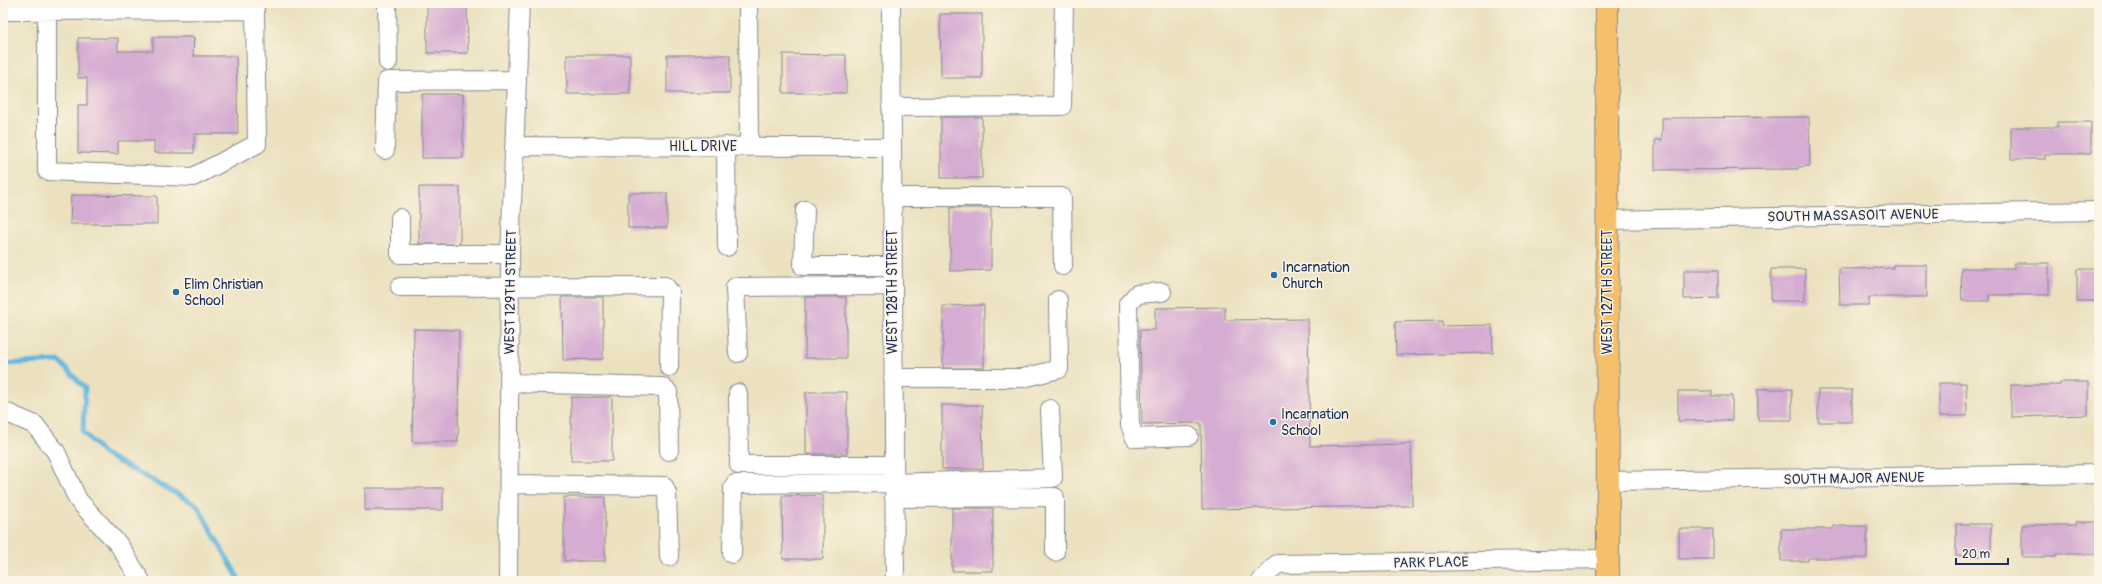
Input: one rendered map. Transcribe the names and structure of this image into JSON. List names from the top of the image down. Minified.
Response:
{"streets":{"main road":["WEST 127TH STREET"],"street":["HILL DRIVE","SOUTH MASSASOIT AVENUE","WEST 129TH STREET","WEST 128TH STREET","SOUTH MAJOR AVENUE","PARK PLACE"]},"crossings":[["HILL DRIVE","WEST 129TH STREET"],["HILL DRIVE","WEST 128TH STREET"],["SOUTH MASSASOIT AVENUE","WEST 127TH STREET"],["WEST 127TH STREET","SOUTH MAJOR AVENUE"],["WEST 127TH STREET","PARK PLACE"]],"places":["Incarnation Church","Elim Christian School","Incarnation School"],"scale_bar":"20 m"}
